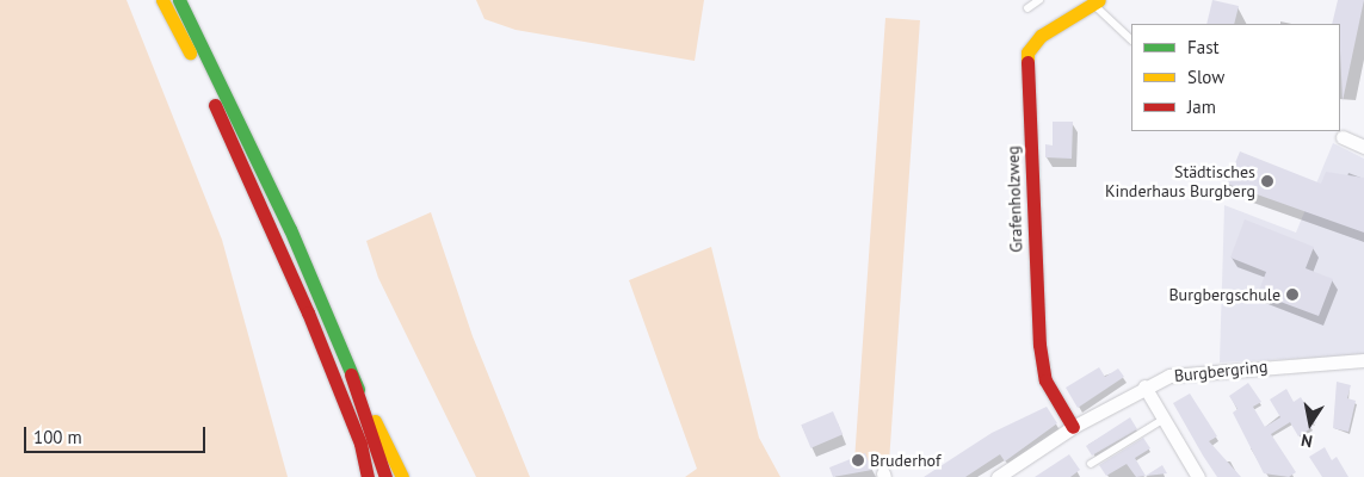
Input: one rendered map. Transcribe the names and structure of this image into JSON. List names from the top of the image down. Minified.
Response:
{"streets":{"main road":["Grafenholzweg"],"street":["Burgbergring"]},"crossings":[["Grafenholzweg","Burgbergring"]],"places":["Städtisches Kinderhaus Burgberg","Burgbergschule","Bruderhof"],"legend":["Fast","Slow","Jam"],"scale_bar":"100 m","north":"bottom"}
